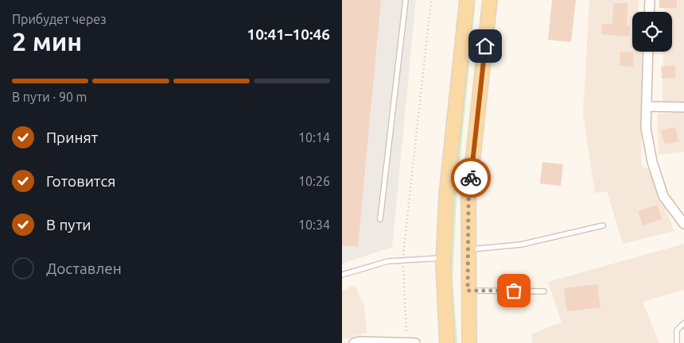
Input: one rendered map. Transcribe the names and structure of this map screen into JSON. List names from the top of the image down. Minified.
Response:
{"page":{"heading":["2 мин","Прибудет через","10:41–10:46"],"bar":"В пути · 90 m","list":[["Принят","10:14"],["Готовится","10:26"],["В пути","10:34"],"Доставлен"]}}
